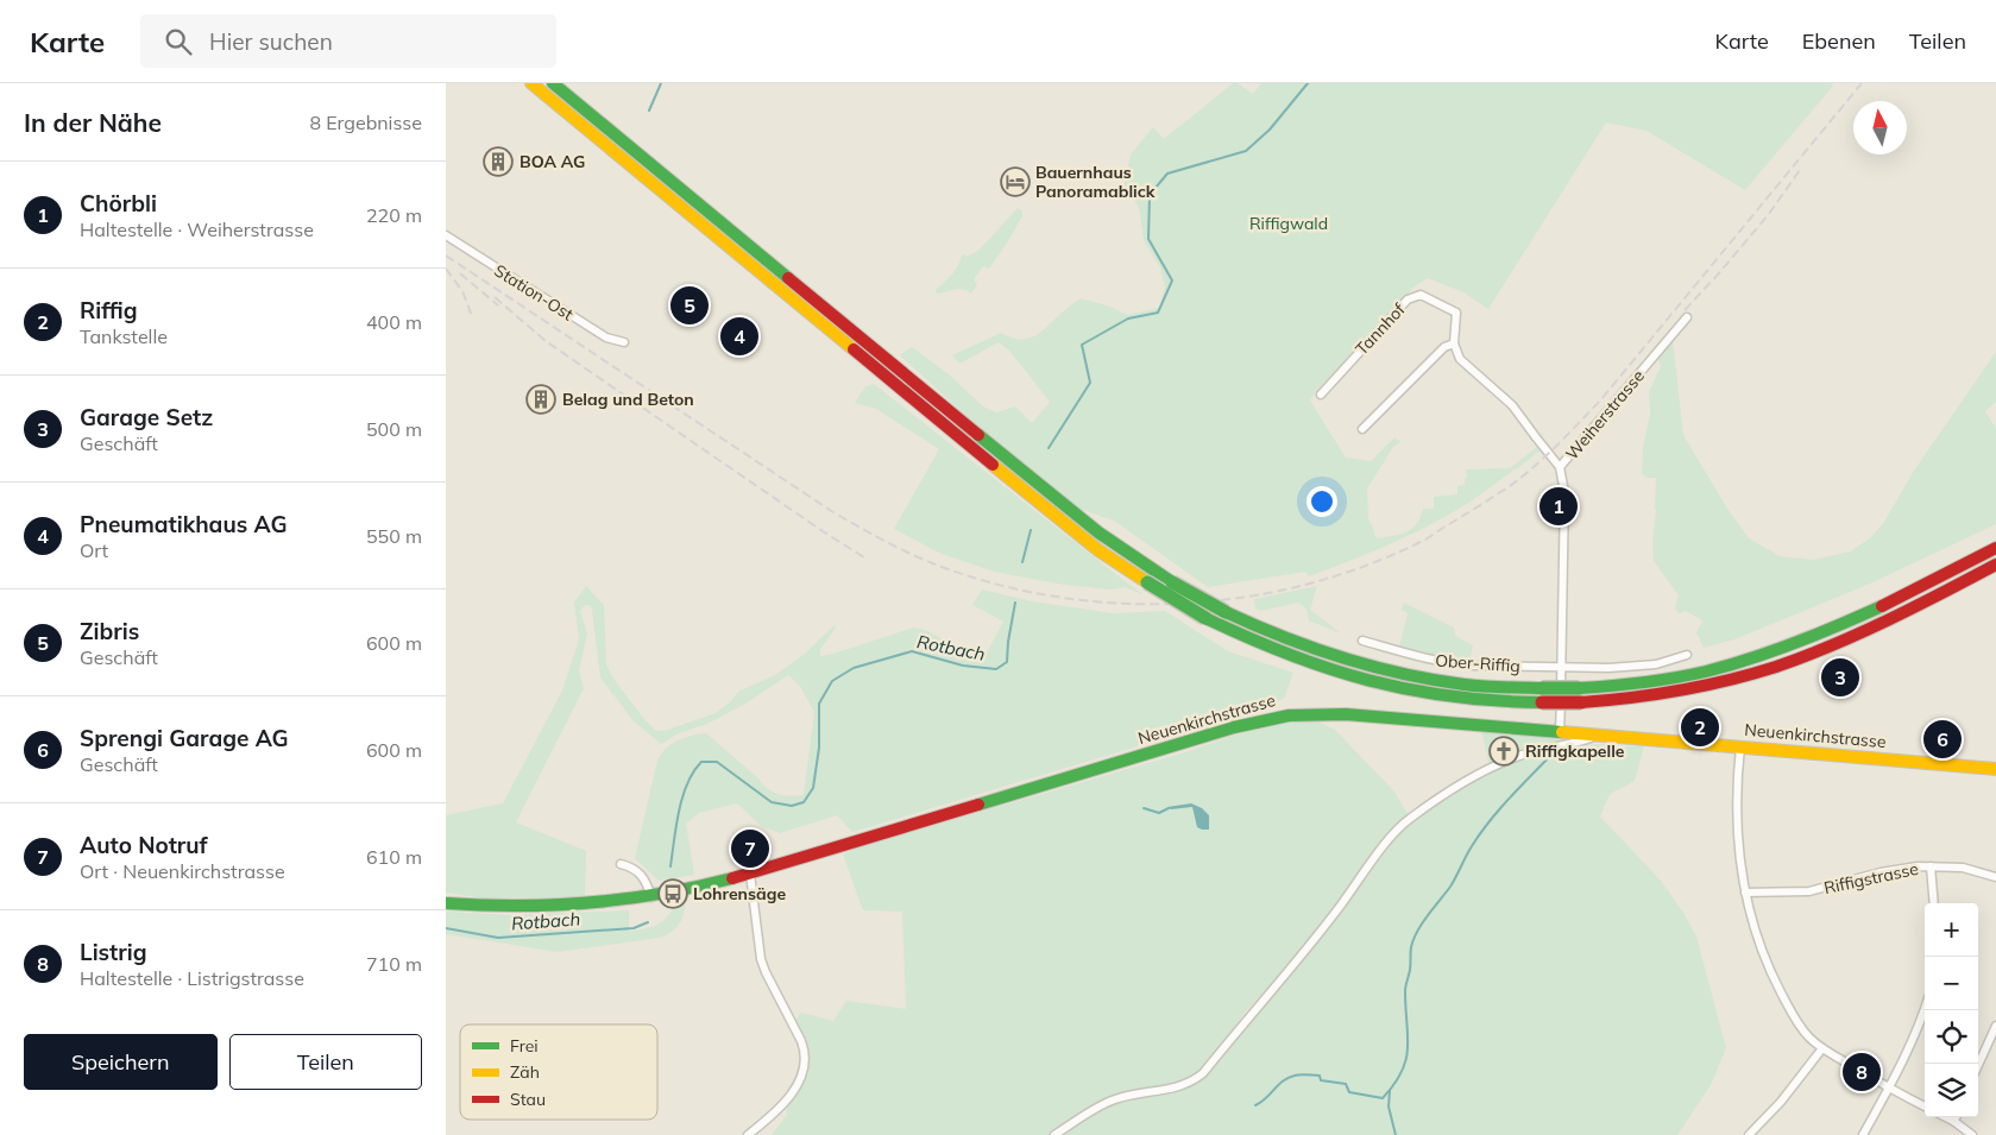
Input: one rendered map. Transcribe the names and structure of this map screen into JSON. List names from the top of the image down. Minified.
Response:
{"streets":{"main road":["Neuenkirchstrasse"],"street":["Station-Ost","Tannhof","Weiherstrasse","Ober-Riffig","Riffigstrasse"]},"crossings":[["Weiherstrasse","Ober-Riffig"],["Weiherstrasse","Neuenkirchstrasse"]],"water":["Rotbach"],"parks":["Riffigwald"],"places":{"building":["BOA AG","Belag und Beton"],"hotel":["Bauernhaus Panoramablick"],"church":["Riffigkapelle"],"bus stop":["Lohrensäge"]},"legend":["Frei","Zäh","Stau"],"north":"top","page":{"header":"Karte","search":"Hier suchen","nav":["Karte","Ebenen","Teilen"],"heading":["In der Nähe","8 Ergebnisse"],"list":[{"mark":"1","name":"Chörbli","note":"Haltestelle · Weiherstrasse","value":"220 m"},{"mark":"2","name":"Riffig","note":"Tankstelle","value":"400 m"},{"mark":"3","name":"Garage Setz","note":"Geschäft","value":"500 m"},{"mark":"4","name":"Pneumatikhaus AG","note":"Ort","value":"550 m"},{"mark":"5","name":"Zibris","note":"Geschäft","value":"600 m"},{"mark":"6","name":"Sprengi Garage AG","note":"Geschäft","value":"600 m"},{"mark":"7","name":"Auto Notruf","note":"Ort · Neuenkirchstrasse","value":"610 m"},{"mark":"8","name":"Listrig","note":"Haltestelle · Listrigstrasse","value":"710 m"}],"pins":["5","4","1","3","2","6","7","8"],"map_buttons":["+","−"],"buttons":["Speichern","Teilen"]}}
